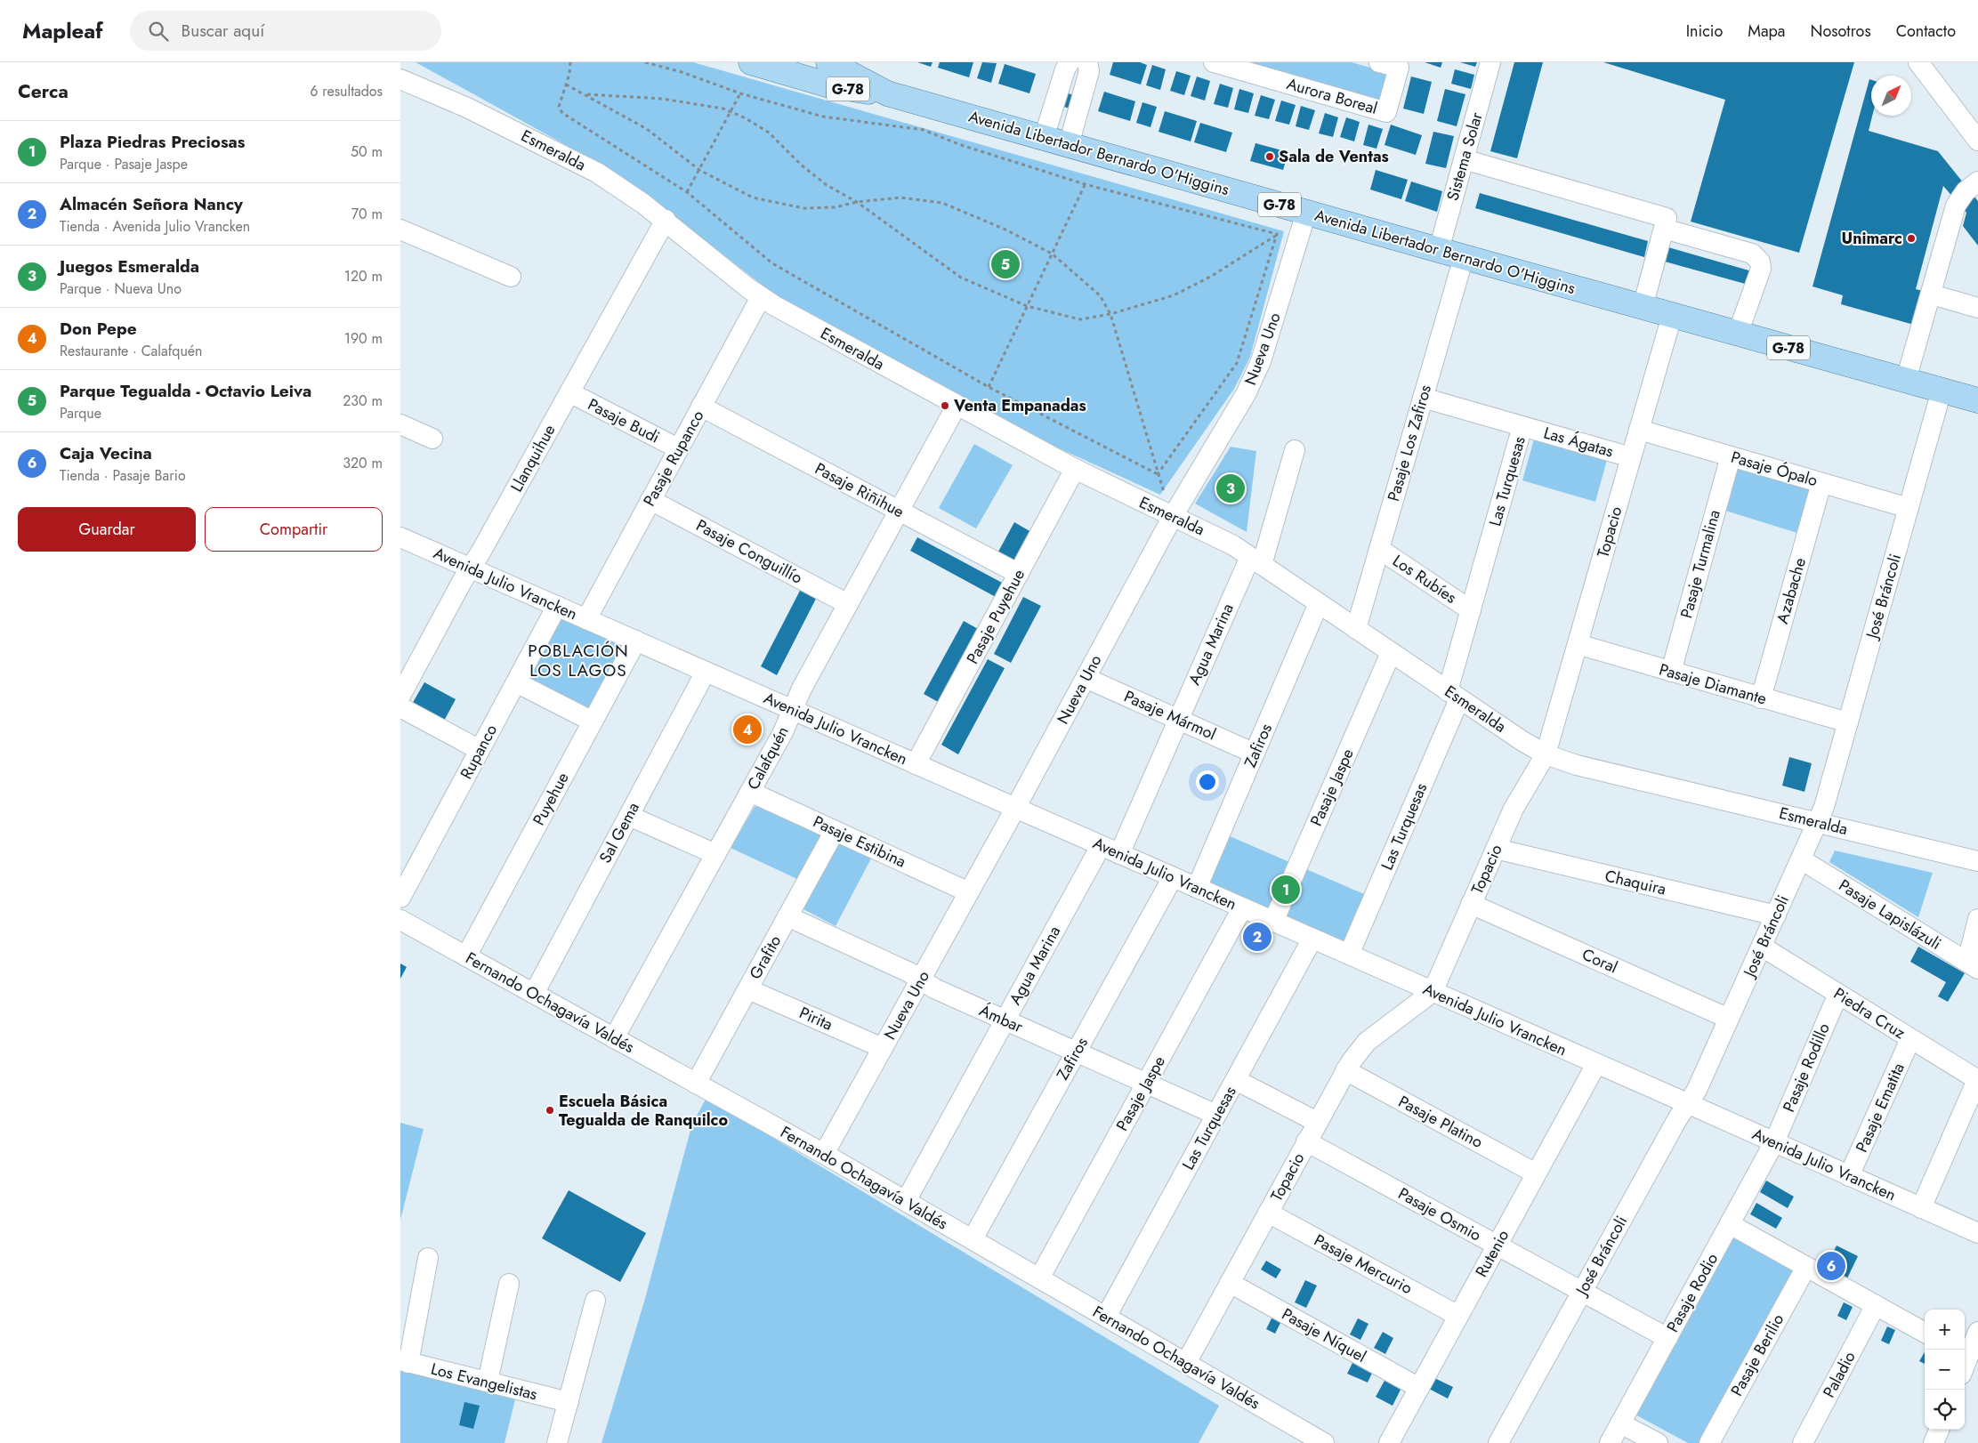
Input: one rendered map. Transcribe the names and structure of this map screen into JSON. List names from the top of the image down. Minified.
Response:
{"streets":{"main road":["G-78","Avenida Libertador Bernardo O'Higgins"],"street":["Aurora Boreal","Esmeralda","Sistema Solar","Nueva Uno","Pasaje Budi","Las Ágatas","Pasaje Los Zafiros","Llanquihue","Pasaje Rupanco","Pasaje Ópalo","Las Turquesas","Pasaje Riñihue","Topacio","Pasaje Conguillío","Pasaje Turmalina","Los Rubíes","Avenida Julio Vrancken","Azabache","José Bráncoli","Pasaje Puyehue","Agua Marina","Pasaje Diamante","Pasaje Mármol","Zafiros","Rupanco","Calafquén","Pasaje Jaspe","Puyehue","Sal Gema","Pasaje Estibina","Chaquira","Pasaje Lapislázuli","Grafito","Coral","Fernando Ochagavía Valdés","Piedra Cruz","Pirita","Ámbar","Pasaje Rodillo","Pasaje Ematita","Pasaje Platino","Pasaje Osmio","Rutenio","Pasaje Mercurio","Pasaje Rodio","Pasaje Níquel","Pasaje Berilio","Paladio","Los Evangelistas"]},"crossings":[["Esmeralda","Nueva Uno"],["Esmeralda","Pasaje Los Zafiros"],["Esmeralda","Llanquihue"],["Esmeralda","Pasaje Rupanco"],["Esmeralda","Las Turquesas"],["Esmeralda","Topacio"],["Esmeralda","José Bráncoli"],["Esmeralda","Pasaje Puyehue"],["Esmeralda","Agua Marina"],["Esmeralda","Zafiros"],["Esmeralda","Calafquén"],["Esmeralda","Pasaje Jaspe"],["Avenida Libertador Bernardo O'Higgins","Sistema Solar"],["Avenida Libertador Bernardo O'Higgins","Nueva Uno"],["Avenida Libertador Bernardo O'Higgins","Pasaje Los Zafiros"],["Avenida Libertador Bernardo O'Higgins","Topacio"],["Avenida Libertador Bernardo O'Higgins","José Bráncoli"],["Nueva Uno","Avenida Julio Vrancken"],["Nueva Uno","Pasaje Mármol"],["Nueva Uno","Pasaje Estibina"],["Nueva Uno","Fernando Ochagavía Valdés"],["Nueva Uno","Pirita"],["Nueva Uno","Ámbar"],["Pasaje Budi","Llanquihue"],["Pasaje Budi","Pasaje Rupanco"],["Las Ágatas","Pasaje Los Zafiros"],["Las Ágatas","Las Turquesas"],["Las Ágatas","Topacio"],["Pasaje Los Zafiros","Los Rubíes"],["Llanquihue","Avenida Julio Vrancken"],["Pasaje Rupanco","Pasaje Riñihue"],["Pasaje Rupanco","Pasaje Conguillío"],["Pasaje Rupanco","Avenida Julio Vrancken"],["Pasaje Ópalo","Topacio"],["Pasaje Ópalo","Pasaje Turmalina"],["Pasaje Ópalo","Azabache"],["Pasaje Ópalo","José Bráncoli"],["Las Turquesas","Los Rubíes"],["Las Turquesas","Avenida Julio Vrancken"],["Las Turquesas","Fernando Ochagavía Valdés"],["Las Turquesas","Ámbar"],["Pasaje Riñihue","Pasaje Puyehue"],["Pasaje Riñihue","Calafquén"],["Topacio","Avenida Julio Vrancken"],["Topacio","Pasaje Diamante"],["Topacio","Chaquira"],["Topacio","Coral"],["Topacio","Fernando Ochagavía Valdés"],["Topacio","Pasaje Platino"],["Topacio","Pasaje Osmio"],["Topacio","Pasaje Mercurio"],["Topacio","Pasaje Níquel"],["Pasaje Conguillío","Calafquén"],["Pasaje Turmalina","Pasaje Diamante"],["Avenida Julio Vrancken","José Bráncoli"],["Avenida Julio Vrancken","Pasaje Puyehue"],["Avenida Julio Vrancken","Agua Marina"],["Avenida Julio Vrancken","Zafiros"],["Avenida Julio Vrancken","Rupanco"],["Avenida Julio Vrancken","Calafquén"],["Avenida Julio Vrancken","Pasaje Jaspe"],["Avenida Julio Vrancken","Puyehue"],["Avenida Julio Vrancken","Sal Gema"],["Avenida Julio Vrancken","Pasaje Rodillo"],["Avenida Julio Vrancken","Pasaje Ematita"],["Avenida Julio Vrancken","Rutenio"],["Avenida Julio Vrancken","Pasaje Rodio"],["Azabache","Pasaje Diamante"],["José Bráncoli","Pasaje Diamante"],["José Bráncoli","Chaquira"],["José Bráncoli","Pasaje Lapislázuli"],["José Bráncoli","Coral"],["José Bráncoli","Piedra Cruz"],["José Bráncoli","Pasaje Osmio"],["Agua Marina","Pasaje Mármol"],["Agua Marina","Fernando Ochagavía Valdés"],["Agua Marina","Ámbar"],["Pasaje Mármol","Zafiros"],["Zafiros","Fernando Ochagavía Valdés"],["Zafiros","Ámbar"],["Calafquén","Pasaje Estibina"],["Calafquén","Fernando Ochagavía Valdés"],["Pasaje Jaspe","Fernando Ochagavía Valdés"],["Pasaje Jaspe","Ámbar"],["Puyehue","Fernando Ochagavía Valdés"],["Sal Gema","Fernando Ochagavía Valdés"],["Pasaje Estibina","Grafito"],["Grafito","Fernando Ochagavía Valdés"],["Grafito","Pirita"],["Grafito","Ámbar"],["Piedra Cruz","Pasaje Rodillo"],["Piedra Cruz","Pasaje Ematita"],["Pasaje Rodillo","Pasaje Rodio"],["Pasaje Platino","Rutenio"],["Pasaje Osmio","Rutenio"],["Pasaje Osmio","Pasaje Rodio"],["Rutenio","Pasaje Mercurio"],["Rutenio","Pasaje Níquel"]],"districts":["POBLACIÓN LOS LAGOS"],"places":["Sala de Ventas","Unimarc","Venta Empanadas","Escuela Básica Tegualda de Ranquilco"],"north":"top right","page":{"header":"Mapleaf","search":"Buscar aquí","nav":["Inicio","Mapa","Nosotros","Contacto"],"heading":["Cerca","6 resultados"],"list":[{"mark":"1","name":"Plaza Piedras Preciosas","note":"Parque · Pasaje Jaspe","value":"50 m"},{"mark":"2","name":"Almacén Señora Nancy","note":"Tienda · Avenida Julio Vrancken","value":"70 m"},{"mark":"3","name":"Juegos Esmeralda","note":"Parque · Nueva Uno","value":"120 m"},{"mark":"4","name":"Don Pepe","note":"Restaurante · Calafquén","value":"190 m"},{"mark":"5","name":"Parque Tegualda - Octavio Leiva","note":"Parque","value":"230 m"},{"mark":"6","name":"Caja Vecina","note":"Tienda · Pasaje Bario","value":"320 m"}],"pins":["5","3","4","1","2","6"],"buttons":["Guardar","Compartir"],"map_buttons":["+","−"]}}
